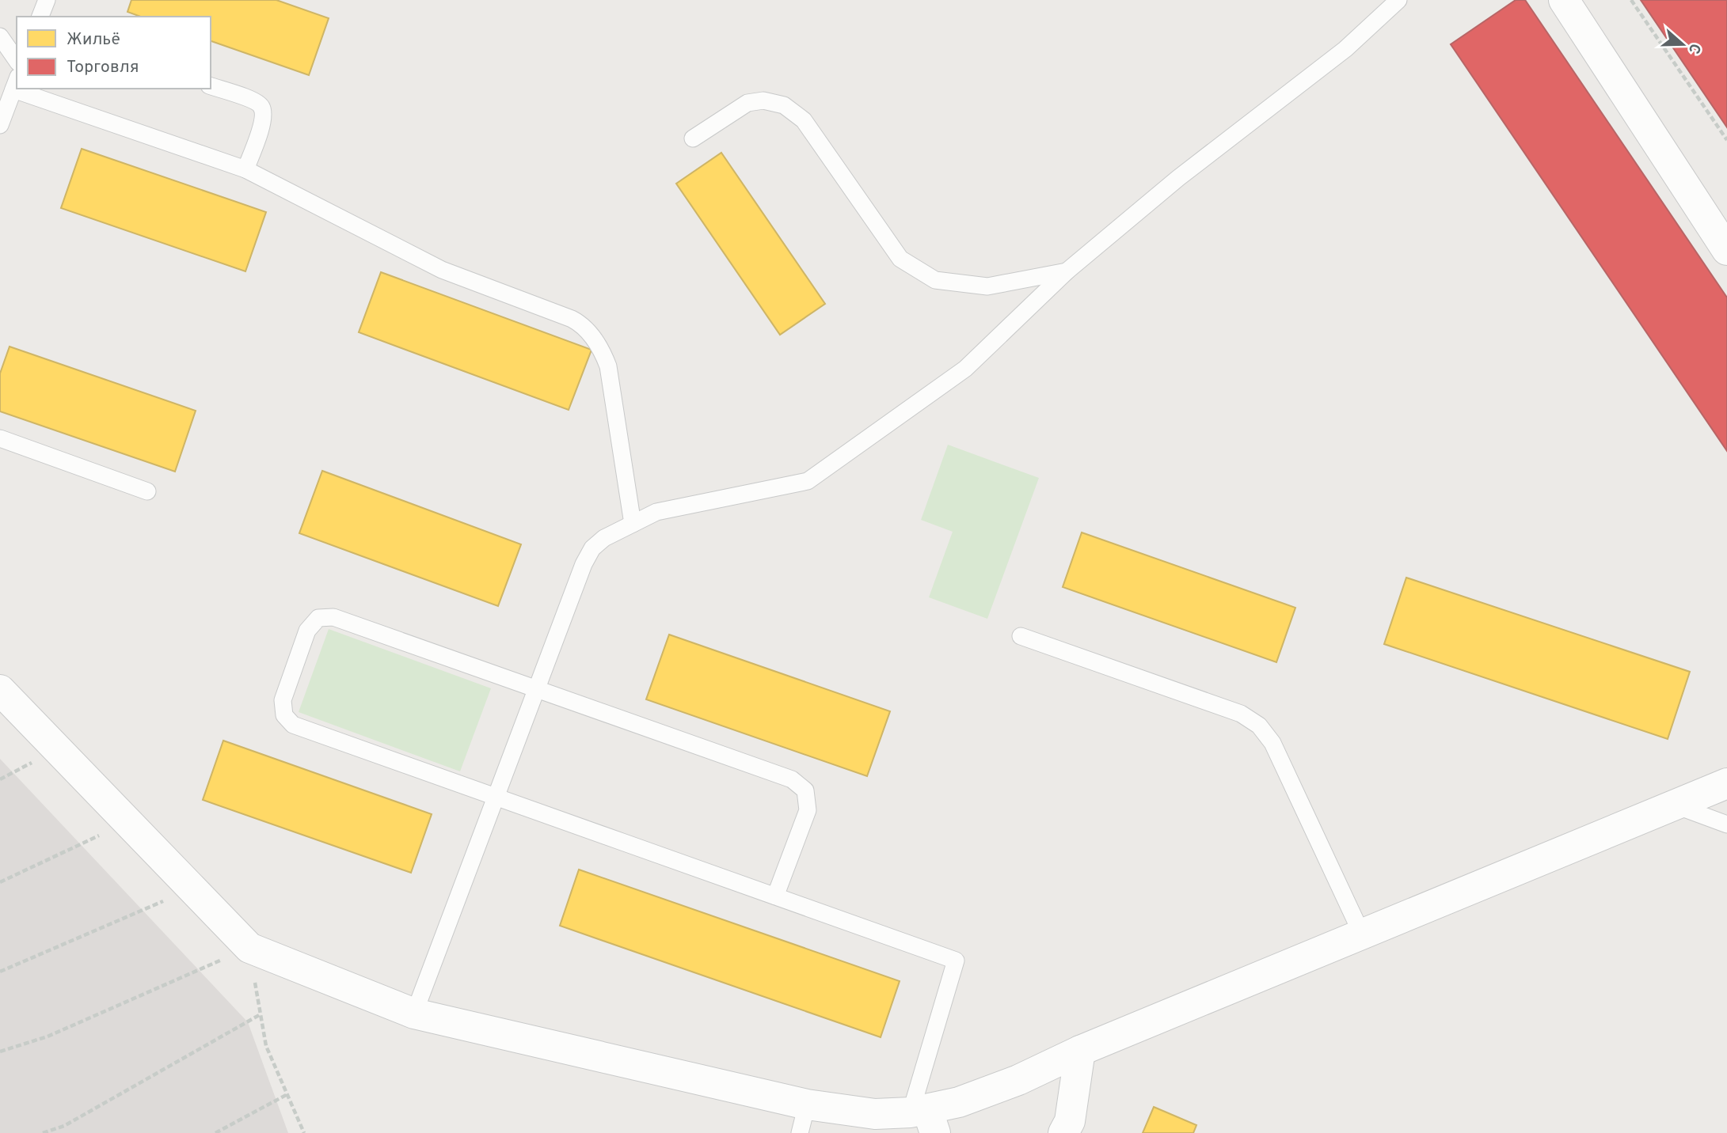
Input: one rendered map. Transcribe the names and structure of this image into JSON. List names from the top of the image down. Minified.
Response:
{"legend":["Жильё","Торговля"],"north":"right"}
